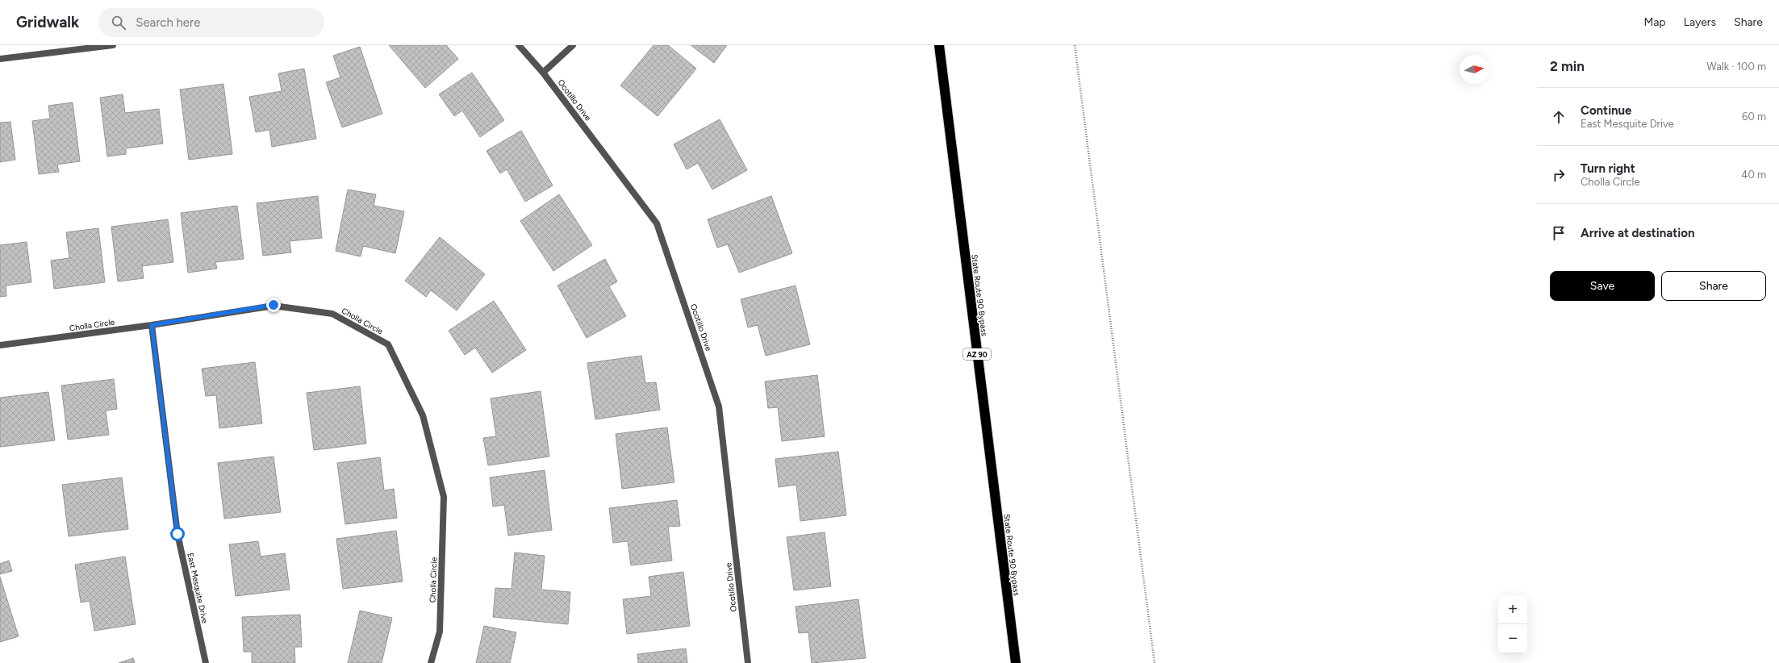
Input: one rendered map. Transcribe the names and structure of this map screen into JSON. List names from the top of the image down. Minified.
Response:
{"streets":{"highway":["State Route 90 Bypass","AZ 90"],"street":["Ocotillo Drive","Cholla Circle","East Mesquite Drive"]},"crossings":[["Cholla Circle","East Mesquite Drive"]],"north":"right","page":{"header":"Gridwalk","search":"Search here","nav":["Map","Layers","Share"],"heading":["2 min","Walk · 100 m"],"list":[["Continue","East Mesquite Drive","60 m"],["Turn right","Cholla Circle","40 m"],"Arrive at destination"],"buttons":["Save","Share"],"map_buttons":["+","−"]}}
